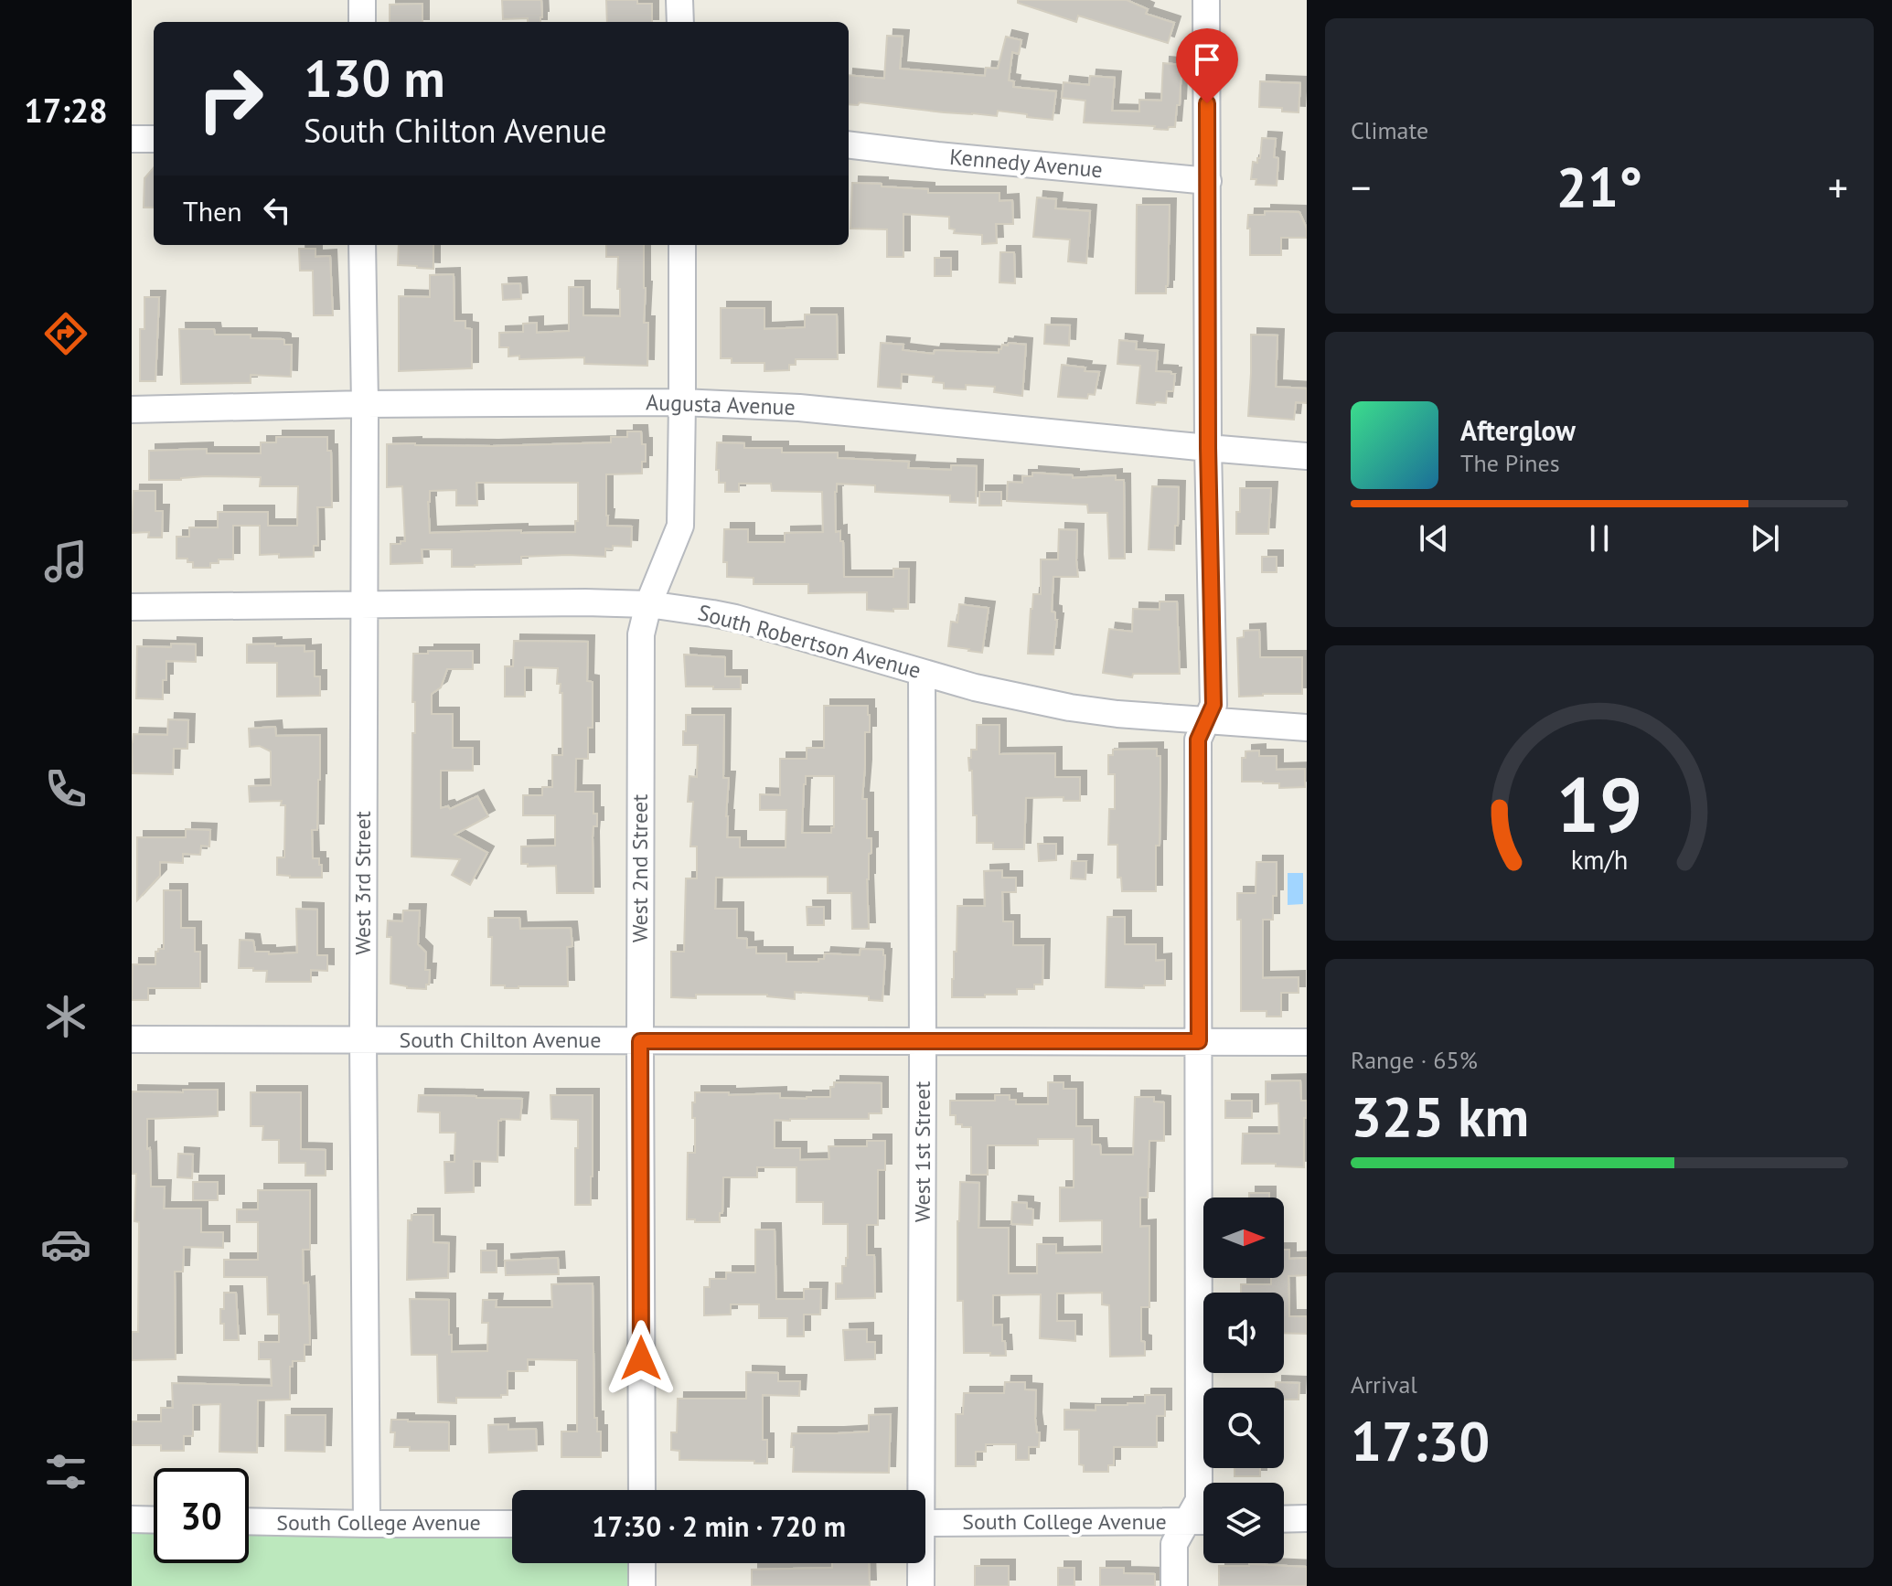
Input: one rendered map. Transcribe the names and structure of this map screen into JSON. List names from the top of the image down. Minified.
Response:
{"streets":{"street":["Kennedy Avenue","Augusta Avenue","South Robertson Avenue","West 2nd Street","West 3rd Street","South Chilton Avenue","West 1st Street","South College Avenue"]},"crossings":[["Augusta Avenue","West 2nd Street"],["Augusta Avenue","West 3rd Street"],["South Robertson Avenue","West 2nd Street"],["South Robertson Avenue","West 3rd Street"],["South Robertson Avenue","West 1st Street"],["West 2nd Street","South Chilton Avenue"],["West 3rd Street","South Chilton Avenue"],["West 3rd Street","South College Avenue"],["South Chilton Avenue","West 1st Street"]],"north":"right","page":{"tabs":"17:28","tile":["Climate",["Range · 65%","325 km"],["Arrival","17:30"]],"turn":["130 m","South Chilton Avenue"],"heat":["−","21°","+"],"then":"Then","song":["Afterglow","The Pines"],"limit":"30","trip":"17:30 · 2 min · 720 m","gauge":["19","km/h"]}}
